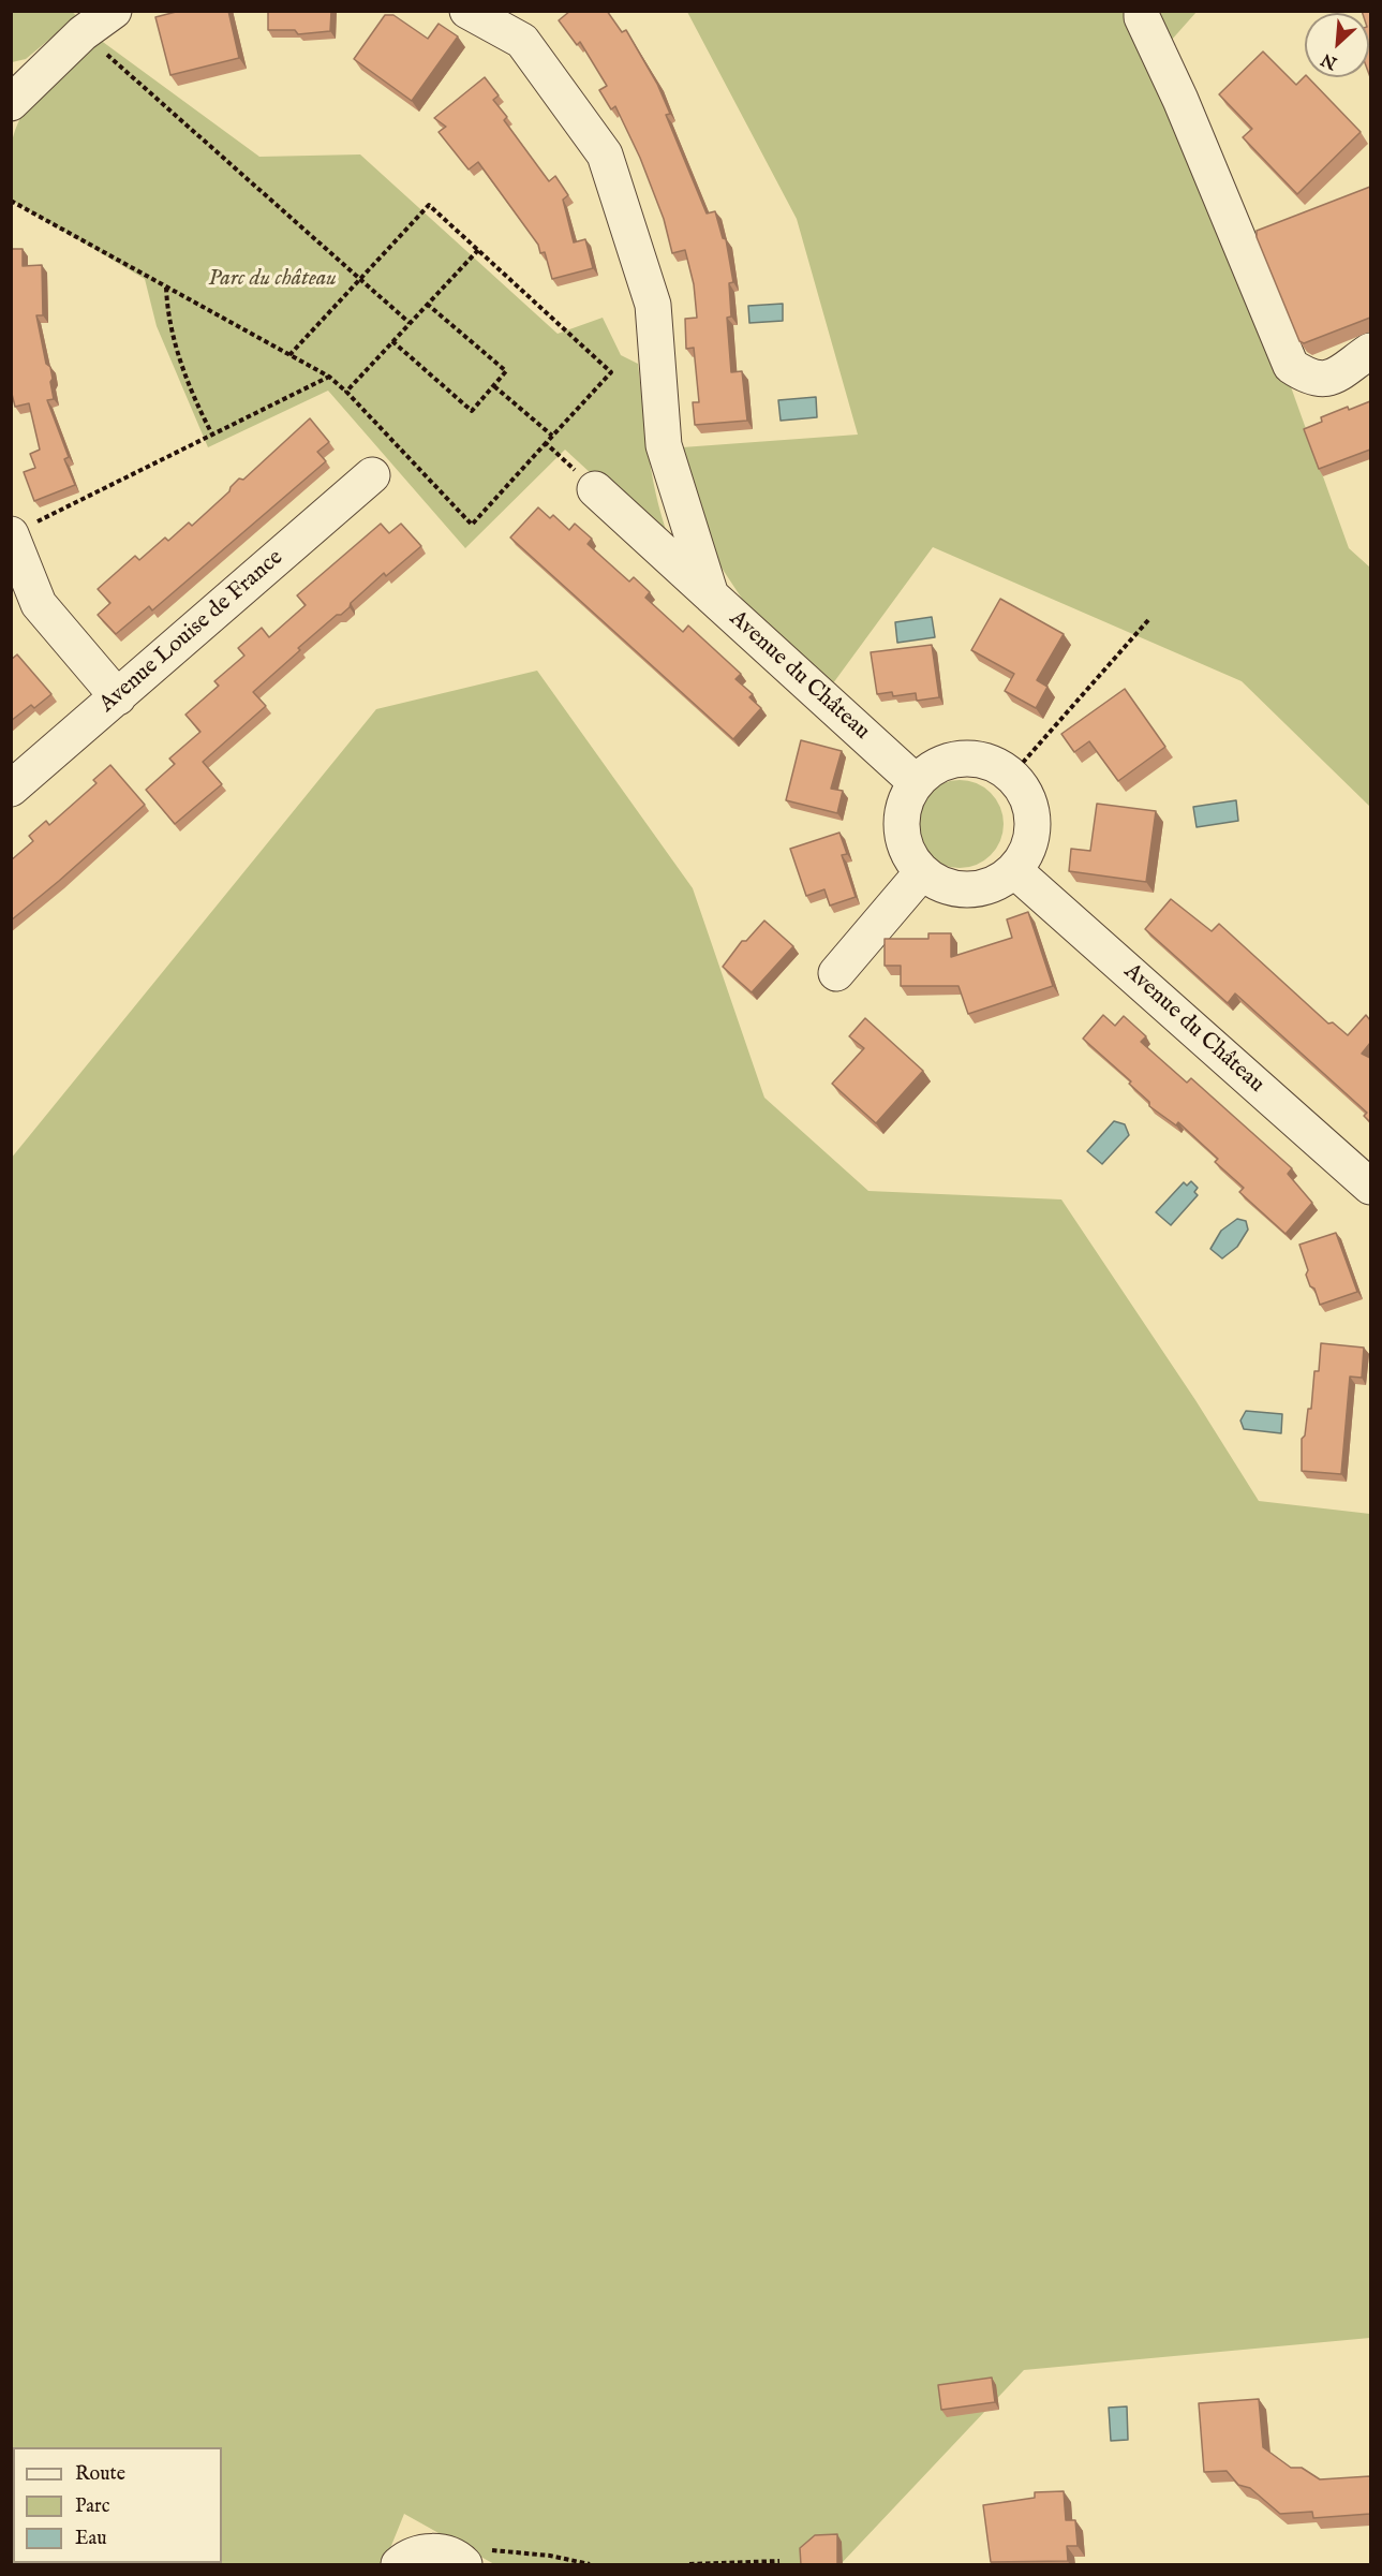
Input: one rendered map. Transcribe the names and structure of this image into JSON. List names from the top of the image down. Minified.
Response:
{"streets":{"street":["Avenue Louise de France","Avenue du Château"]},"parks":["Parc du château"],"legend":["Route","Parc","Eau"],"north":"bottom left"}
